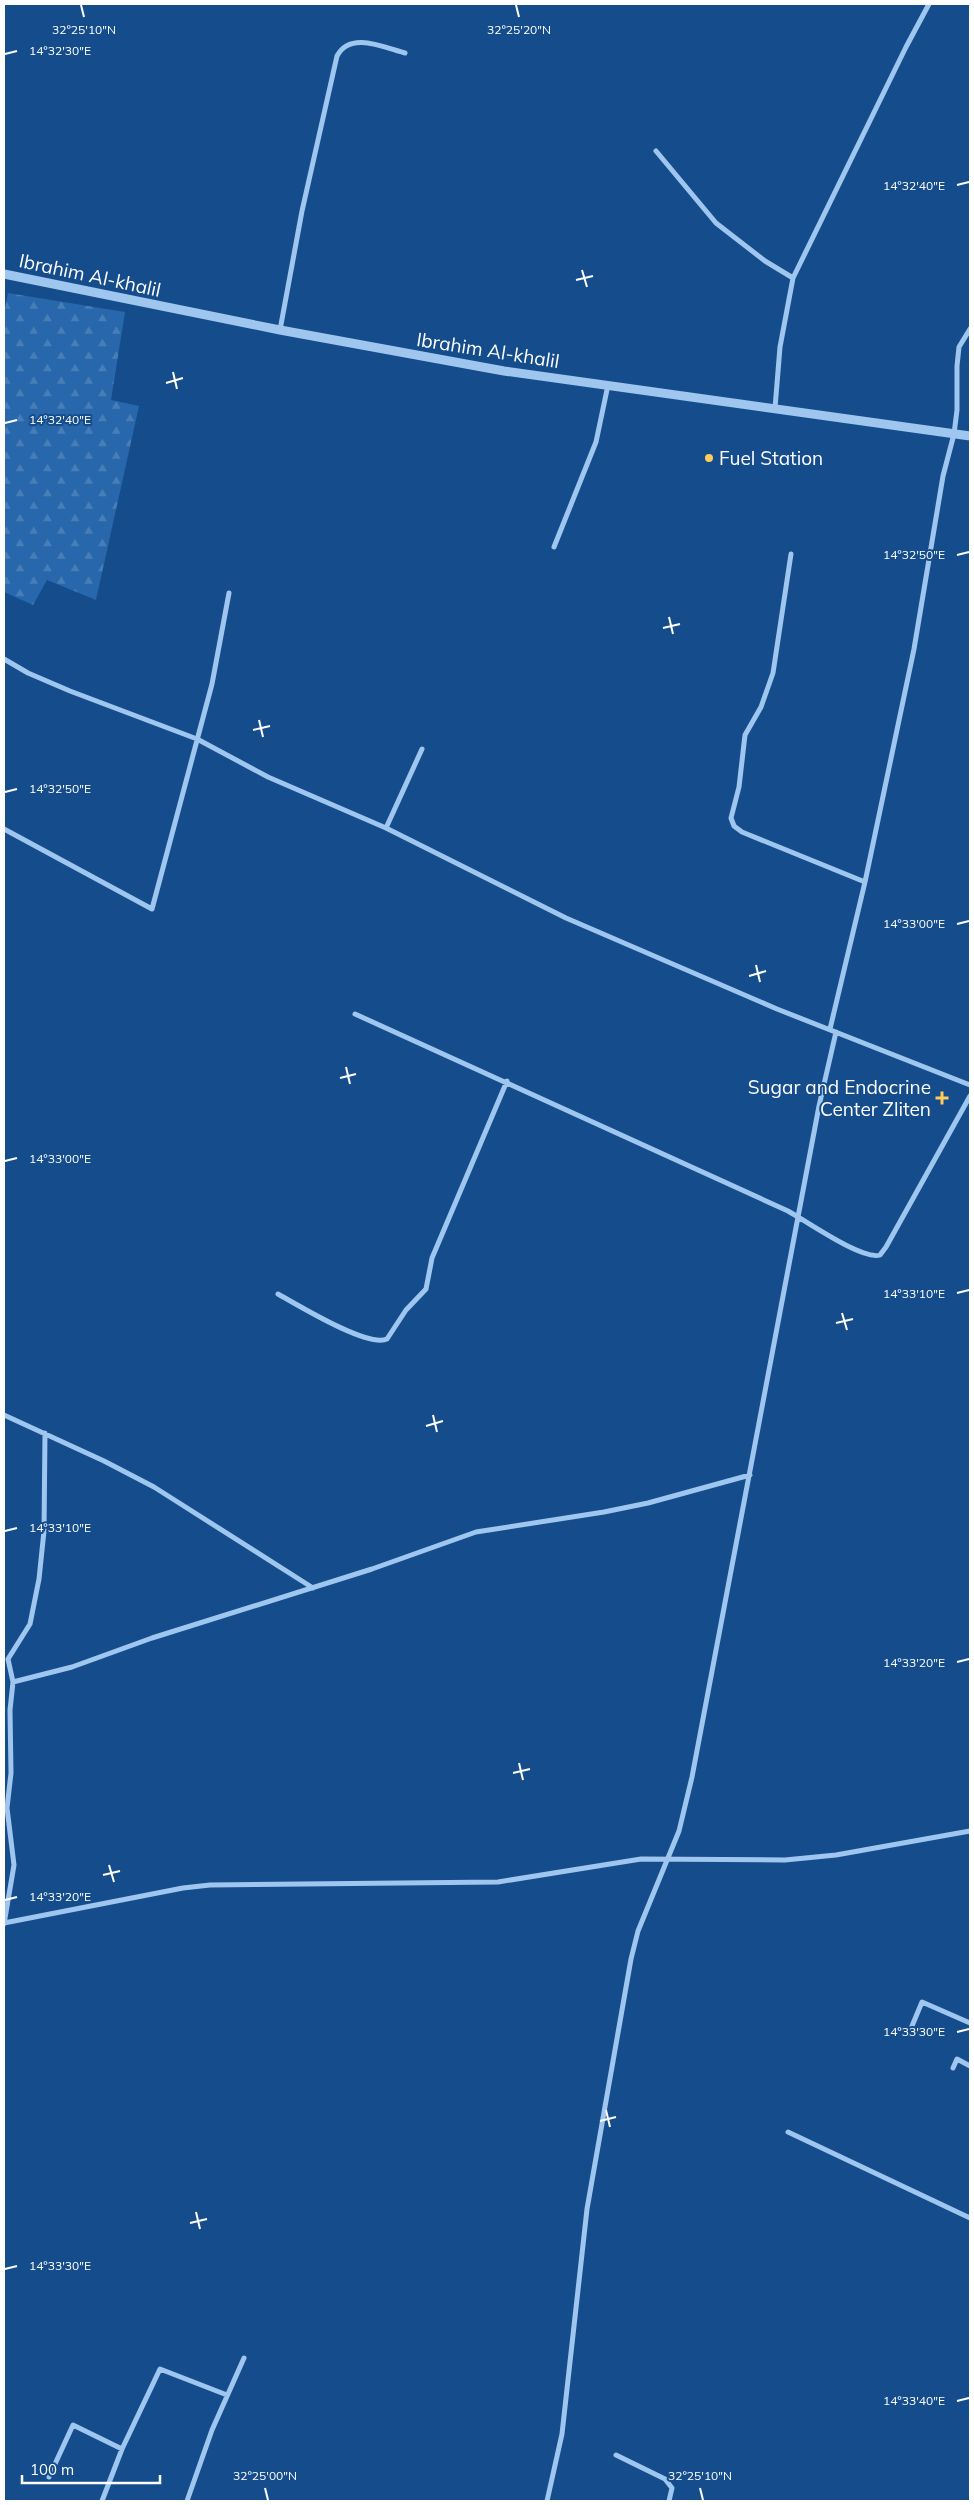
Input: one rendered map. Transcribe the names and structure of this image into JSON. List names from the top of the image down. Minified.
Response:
{"streets":{"street":["Ibrahim Al-khalil"]},"places":{"other":["Fuel Station"],"health":["Sugar and Endocrine Center Zliten"]},"scale_bar":"100 m","coordinates":["32°25'10\"N","32°25'20\"N","14°32'30\"E","14°32'40\"E","14°32'50\"E","14°33'00\"E","14°33'10\"E","14°33'20\"E","14°33'30\"E","14°33'40\"E","32°25'00\"N"]}
